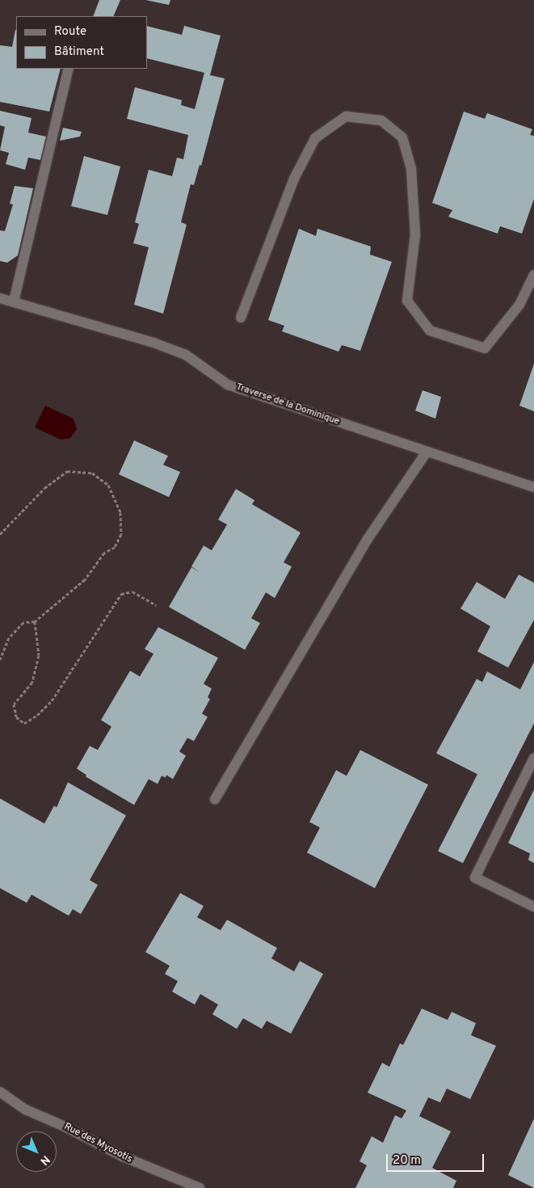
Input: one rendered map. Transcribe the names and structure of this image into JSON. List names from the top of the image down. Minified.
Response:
{"streets":{"street":["Traverse de la Dominique","Rue des Myosotis"]},"legend":["Route","Bâtiment"],"scale_bar":"20 m","north":"bottom right"}
